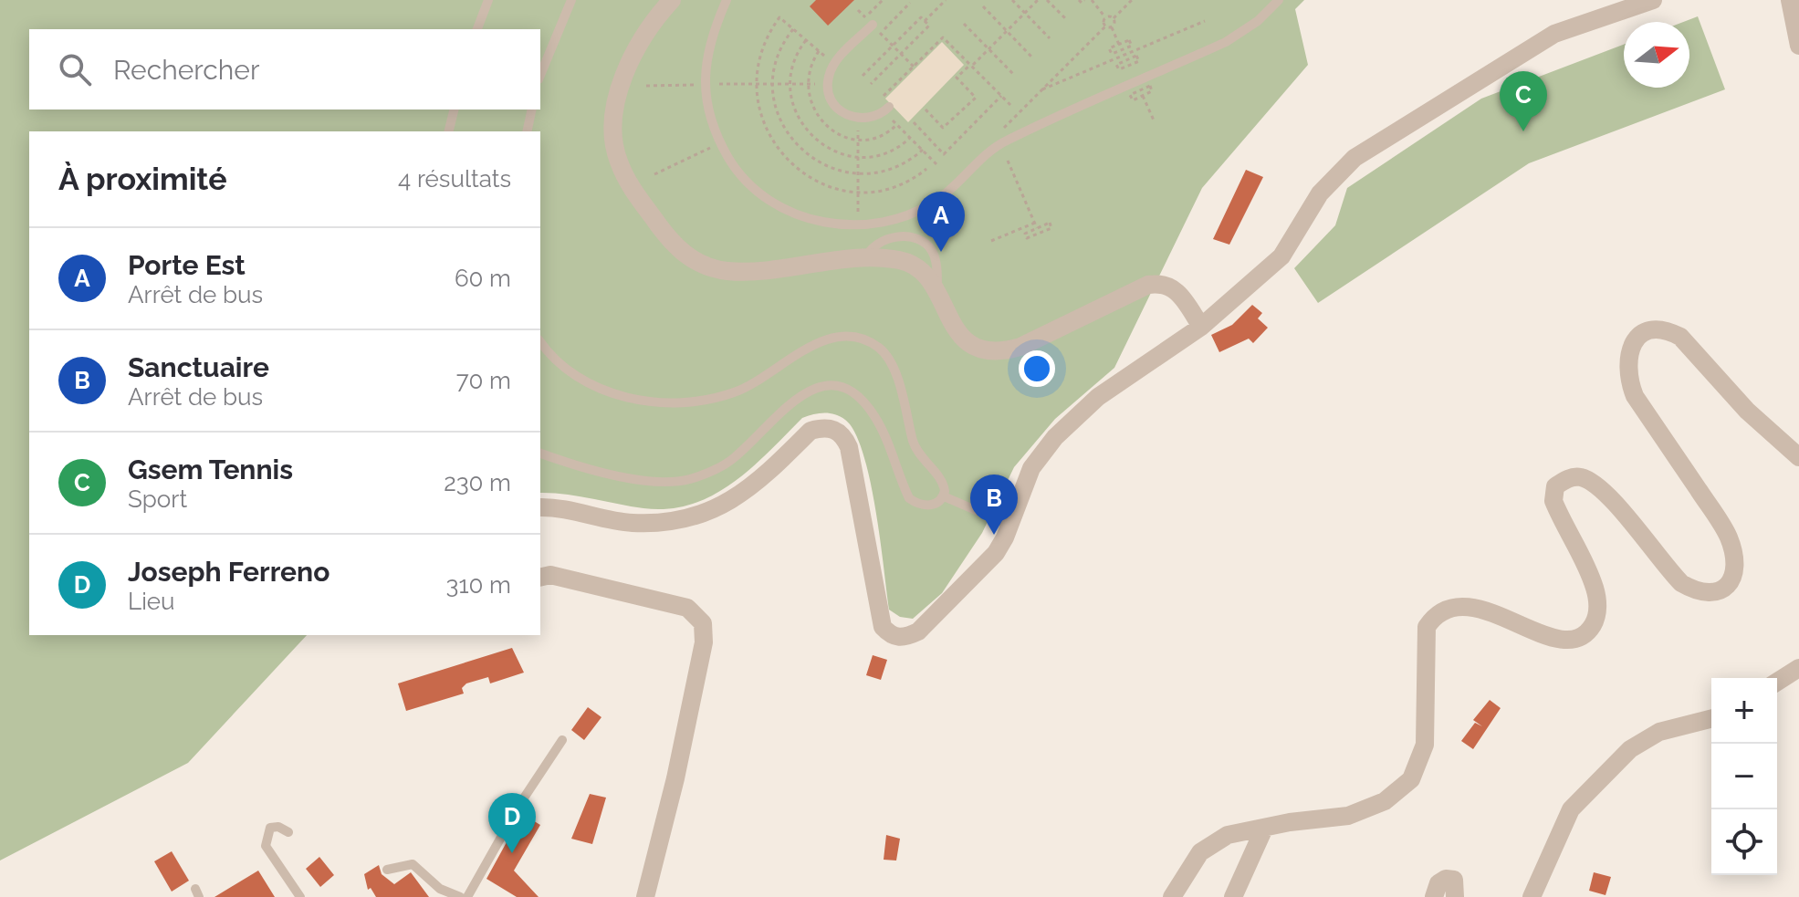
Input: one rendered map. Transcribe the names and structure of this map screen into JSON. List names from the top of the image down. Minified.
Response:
{"north":"right","page":{"search":"Rechercher","pins":["C","A","B","D"],"heading":["À proximité","4 résultats"],"list":[{"mark":"A","name":"Porte Est","note":"Arrêt de bus","value":"60 m"},{"mark":"B","name":"Sanctuaire","note":"Arrêt de bus","value":"70 m"},{"mark":"C","name":"Gsem Tennis","note":"Sport","value":"230 m"},{"mark":"D","name":"Joseph Ferreno","note":"Lieu","value":"310 m"}],"map_buttons":["+","−"]}}
